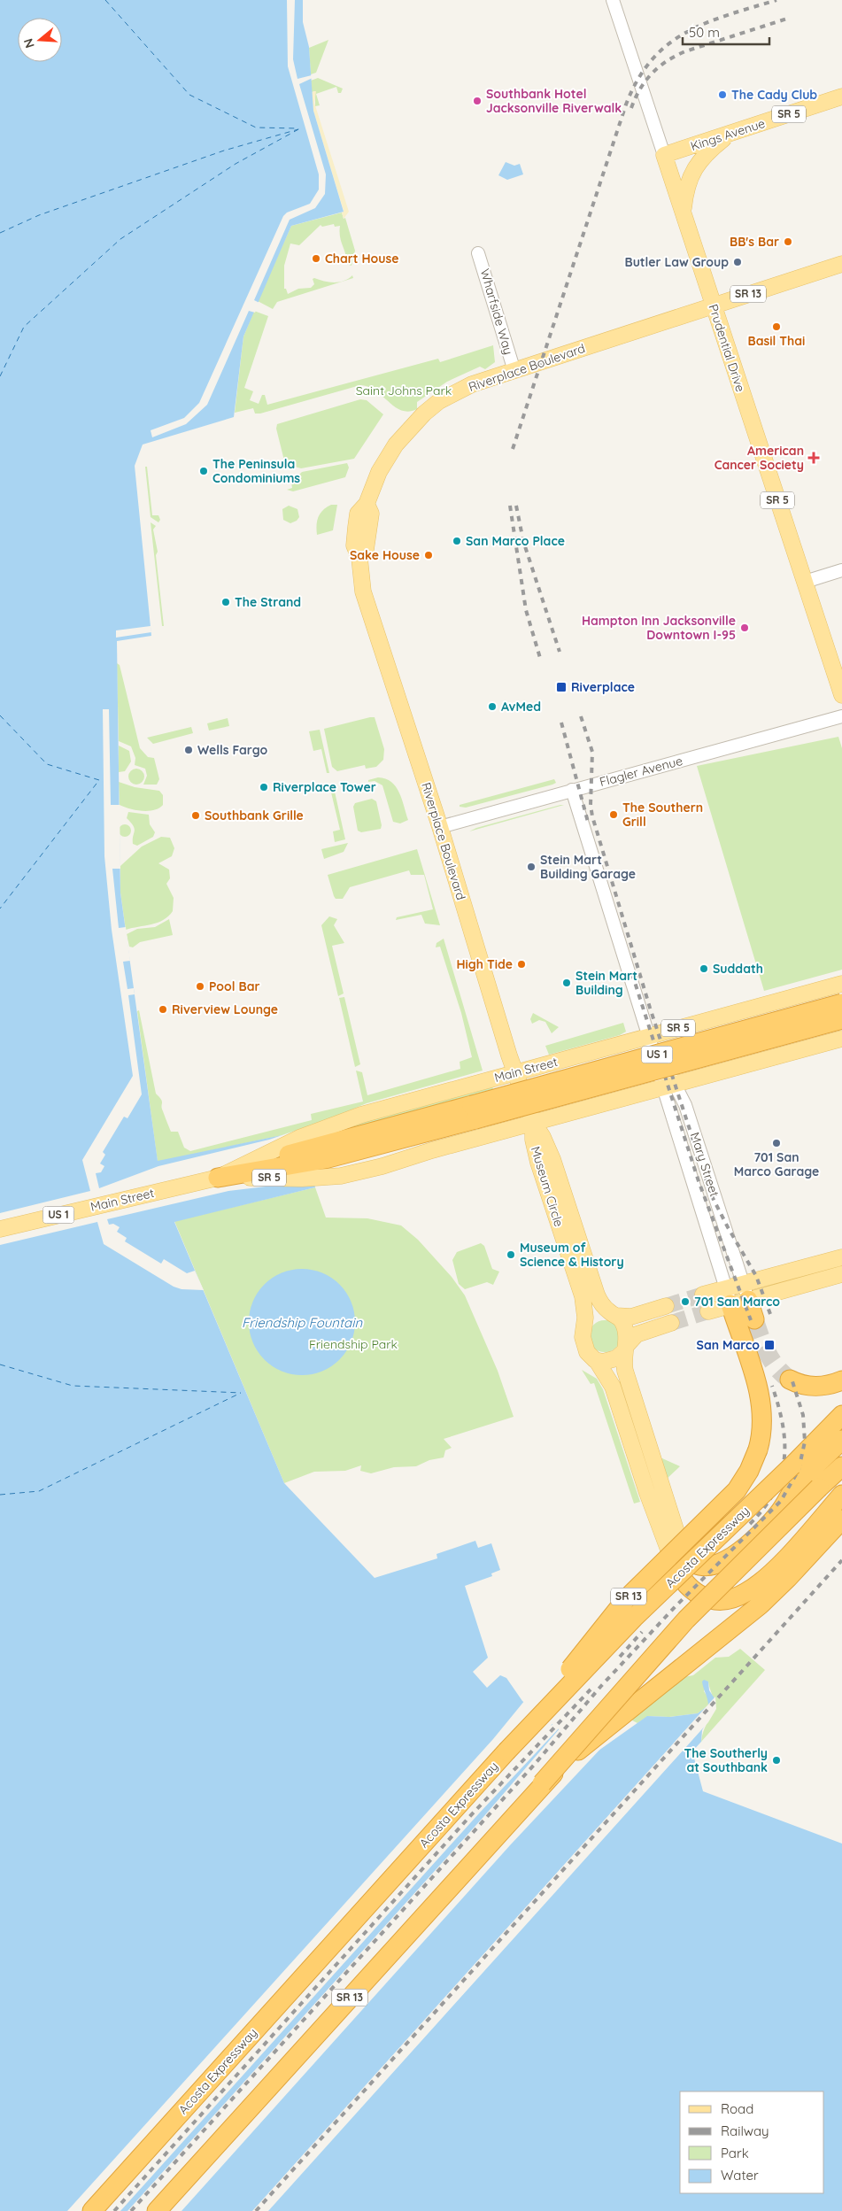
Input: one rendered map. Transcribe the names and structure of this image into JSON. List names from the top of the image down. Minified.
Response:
{"streets":{"highway":["SR 13","US 1","Acosta Expressway"],"main road":["SR 5","Kings Avenue","Prudential Drive","Riverplace Boulevard","Main Street","Museum Circle"],"street":["Wharfside Way","Flagler Avenue","Mary Street"]},"crossings":[["SR 5","Kings Avenue"],["SR 5","Prudential Drive"],["Kings Avenue","Prudential Drive"],["SR 13","Prudential Drive"],["SR 13","Riverplace Boulevard"],["SR 13","Mary Street"],["SR 13","Acosta Expressway"],["Wharfside Way","Riverplace Boulevard"],["Prudential Drive","Riverplace Boulevard"],["Riverplace Boulevard","Flagler Avenue"],["Riverplace Boulevard","Main Street"],["Riverplace Boulevard","Museum Circle"],["Flagler Avenue","Mary Street"],["US 1","Main Street"],["Main Street","Mary Street"],["Main Street","Museum Circle"]],"water":["Friendship Fountain"],"parks":["Saint Johns Park","Friendship Park"],"places":{"other":["The Cady Club","Southbank Hotel Jacksonville Riverwalk","BB's Bar","Chart House","Butler Law Group","Basil Thai","The Peninsula Condominiums","San Marco Place","Sake House","The Strand","Hampton Inn Jacksonville Downtown I-95","AvMed","Wells Fargo","Riverplace Tower","The Southern Grill","Southbank Grille","Stein Mart Building Garage","High Tide","Suddath","Stein Mart Building","Pool Bar","Riverview Lounge","701 San Marco Garage","Museum of Science & History","701 San Marco","The Southerly at Southbank"],"health":["American Cancer Society"],"transit":["Riverplace","San Marco"]},"legend":["Road","Railway","Park","Water"],"scale_bar":"50 m","north":"left"}
